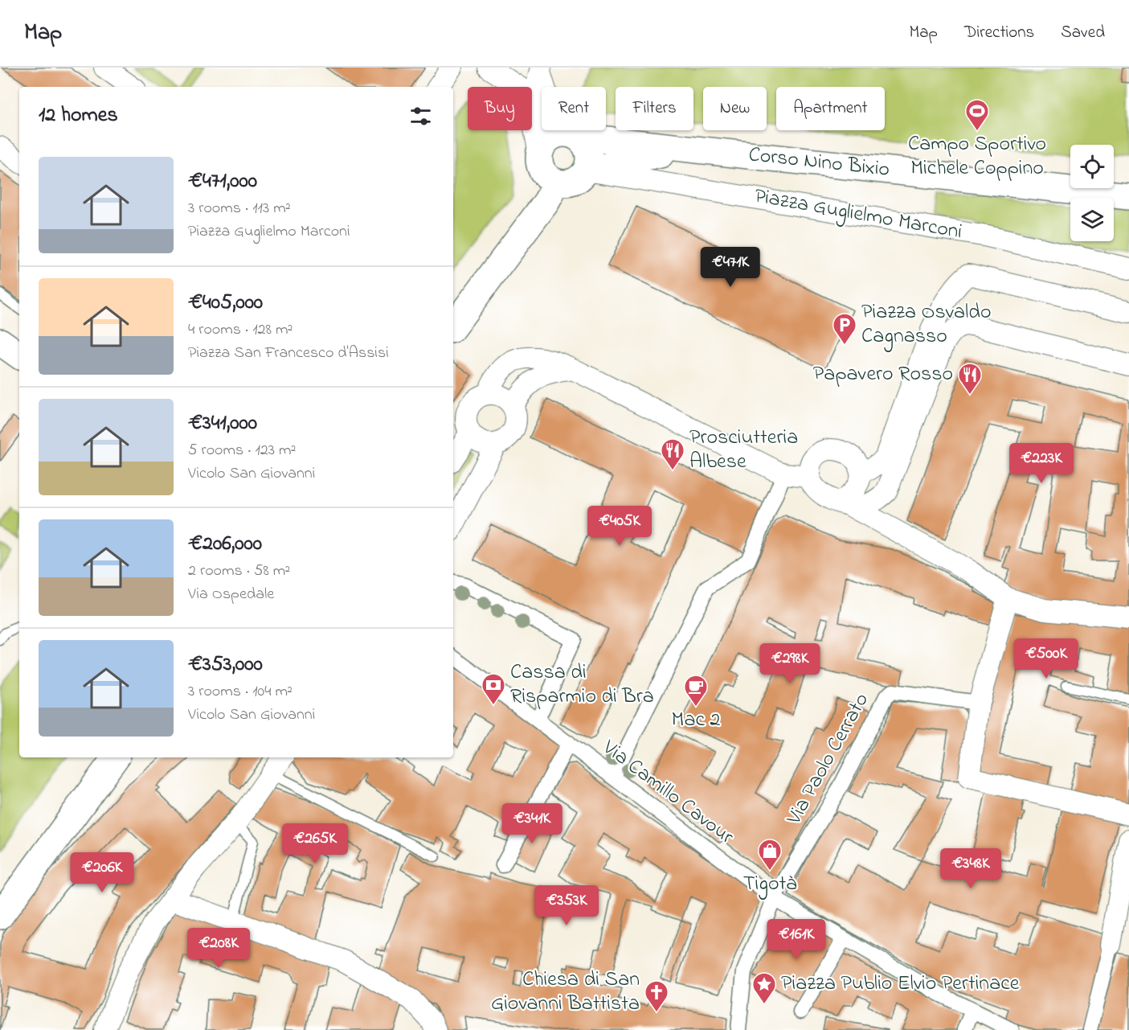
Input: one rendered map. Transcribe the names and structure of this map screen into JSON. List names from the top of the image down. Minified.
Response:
{"streets":{"main road":["Corso Nino Bixio"],"street":["Piazza Guglielmo Marconi","Via Paolo Cerrato","Via Camillo Cavour"]},"crossings":[["Corso Nino Bixio","Piazza Guglielmo Marconi"],["Via Paolo Cerrato","Via Camillo Cavour"]],"places":{"sports":["Campo Sportivo Michele Coppino"],"parking":["Piazza Osvaldo Cagnasso"],"restaurant":["Papavero Rosso","Prosciutteria Albese"],"bank":["Cassa di Risparmio di Bra"],"cafe":["Mac 2"],"shop":["Tigotà"],"place":["Piazza Publio Elvio Pertinace"],"church":["Chiesa di San Giovanni Battista"]},"page":{"header":"Map","nav":["Map","Directions","Saved"],"chip":["Buy","Rent","Filters","New","Apartment"],"heading":"12 homes","list":[{"name":"€471,000","note":"3 rooms · 113 m² · Piazza Guglielmo Marconi"},{"name":"€405,000","note":"4 rooms · 128 m² · Piazza San Francesco d'Assisi"},{"name":"€341,000","note":"5 rooms · 123 m² · Vicolo San Giovanni"},{"name":"€206,000","note":"2 rooms · 58 m² · Via Ospedale"},{"name":"€353,000","note":"3 rooms · 104 m² · Vicolo San Giovanni"}],"price":["€471K","€223K","€405K","€500K","€298K","€341K","€265K","€348K","€206K","€353K","€161K","€208K"]}}
